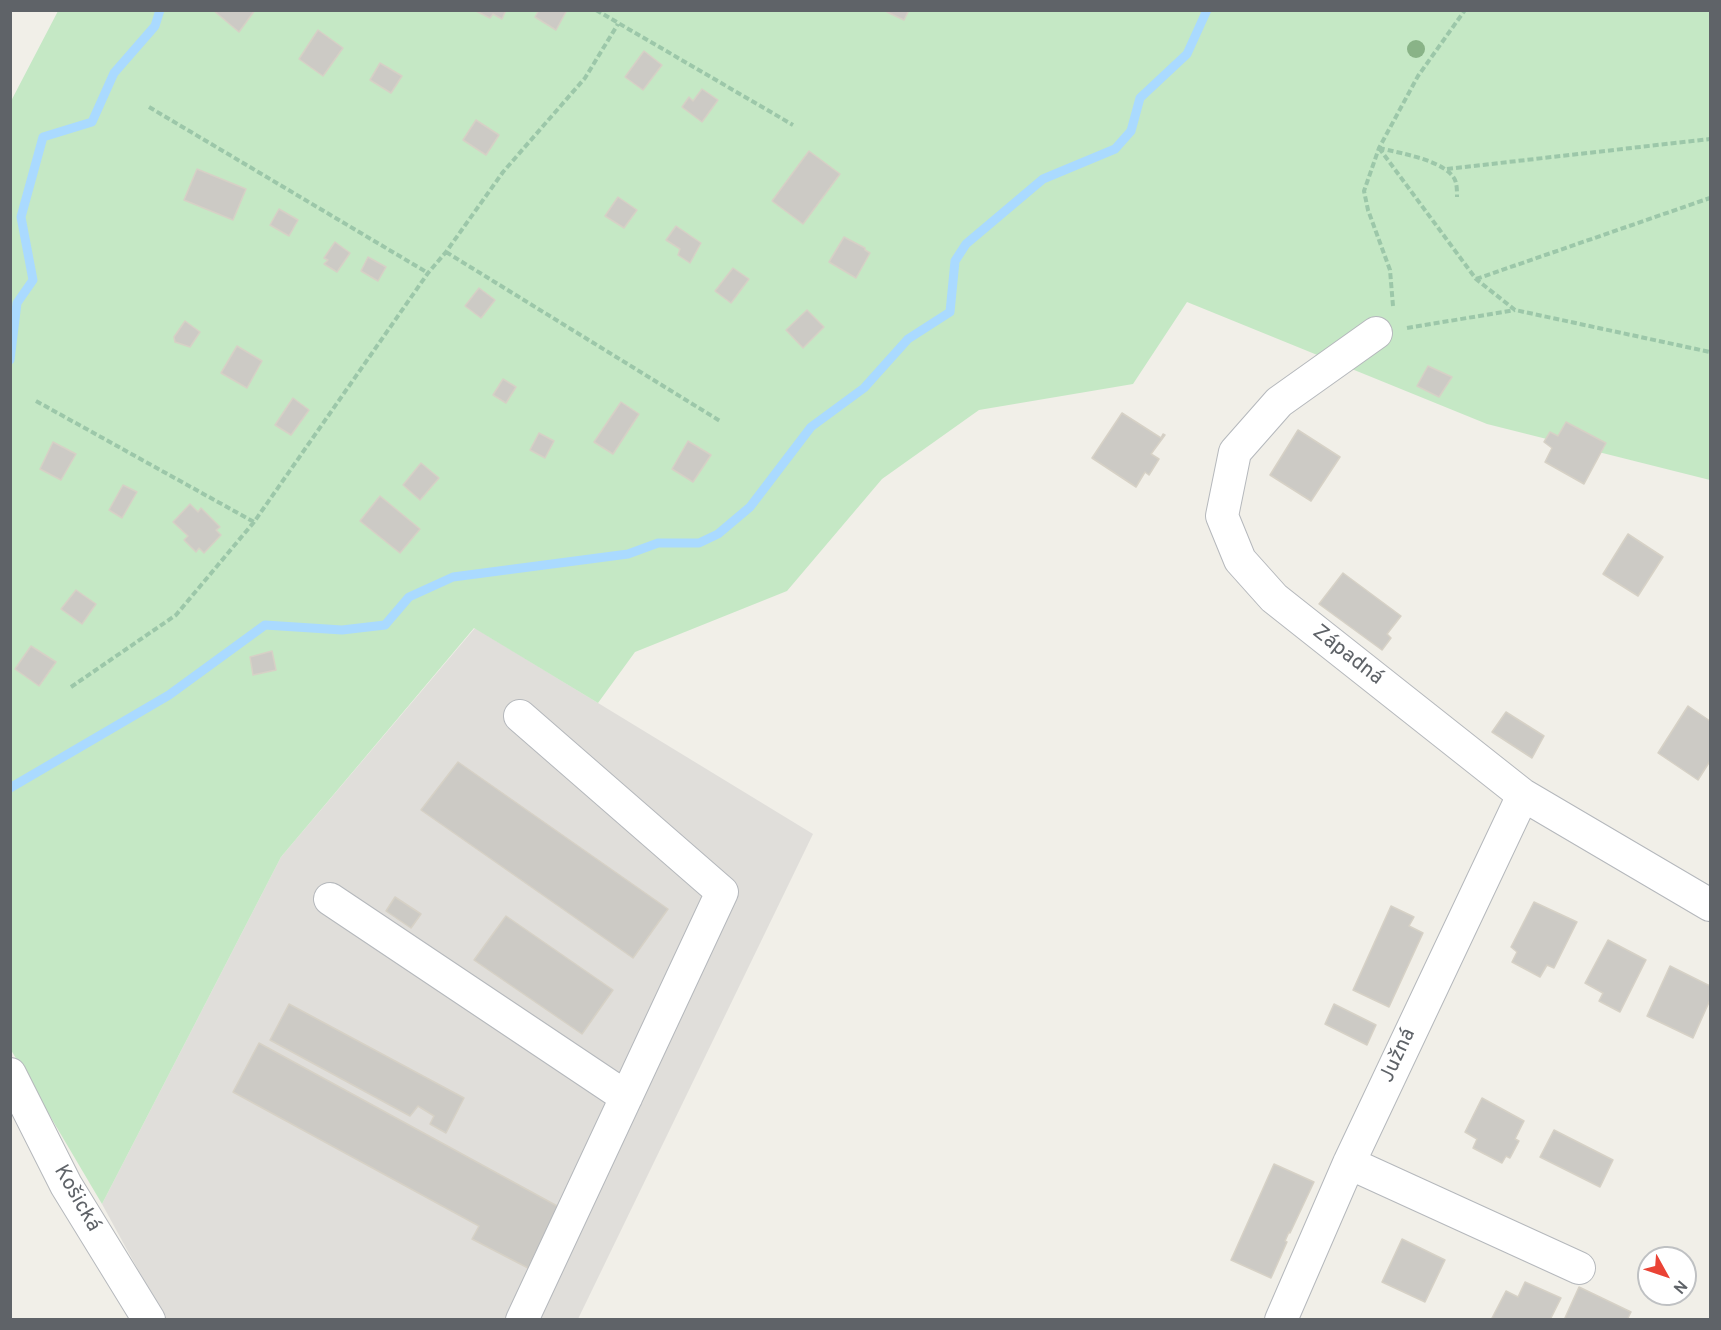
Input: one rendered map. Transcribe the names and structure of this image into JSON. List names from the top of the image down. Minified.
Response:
{"streets":{"street":["Západná","Južná","Košická"]},"crossings":[["Západná","Južná"]],"north":"bottom right"}
